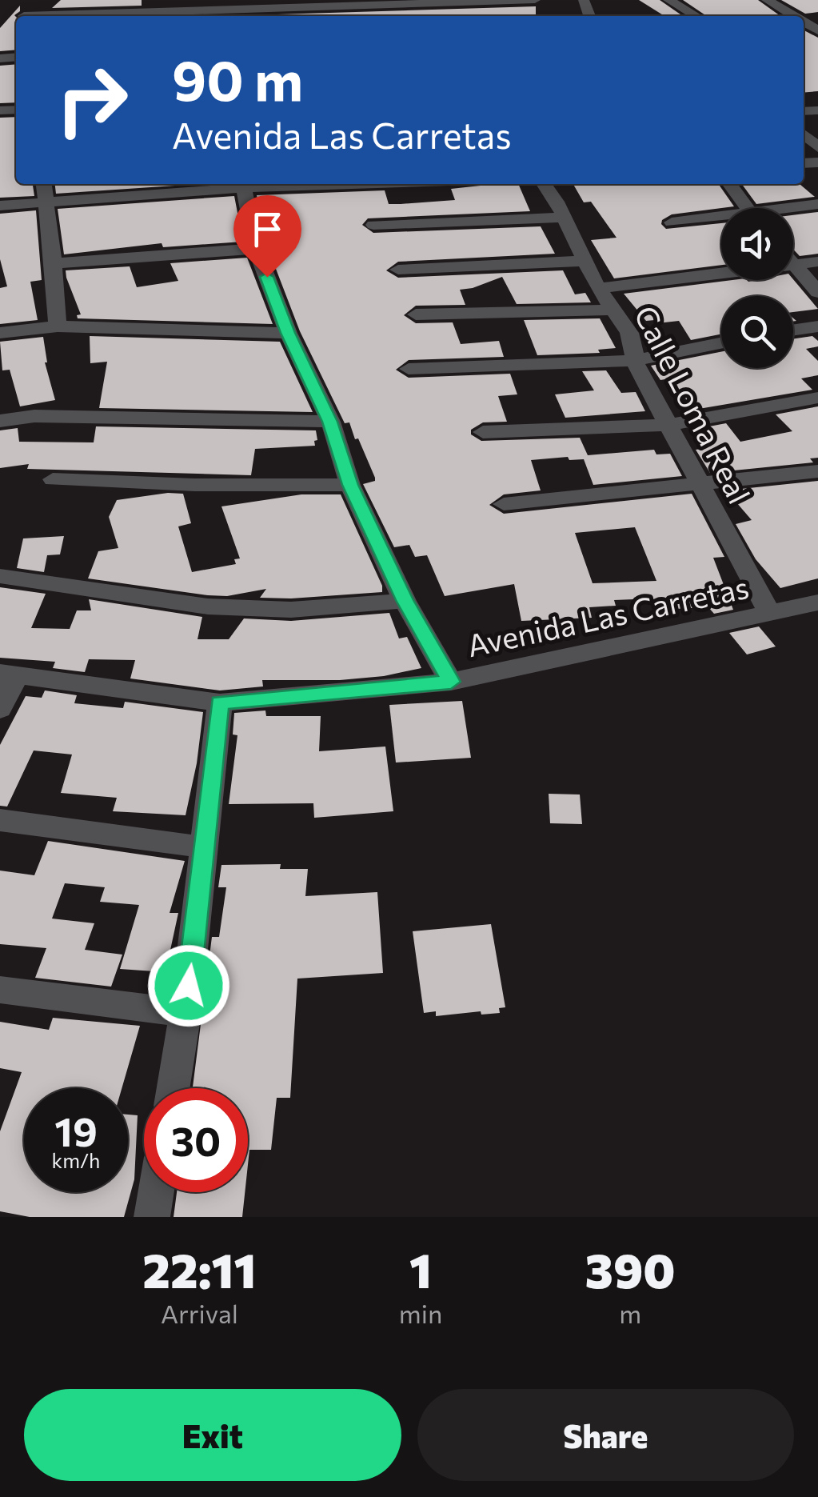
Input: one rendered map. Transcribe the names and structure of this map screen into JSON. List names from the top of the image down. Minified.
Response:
{"streets":{"street":["Calle Loma Real","Avenida Las Carretas"]},"crossings":[["Calle Loma Real","Avenida Las Carretas"]],"page":{"turn":["90 m","Avenida Las Carretas"],"speed":"19 km/h","limit":"30","eta":["22:11","Arrival","1","min","390","m"],"buttons":["Exit","Share"]}}
